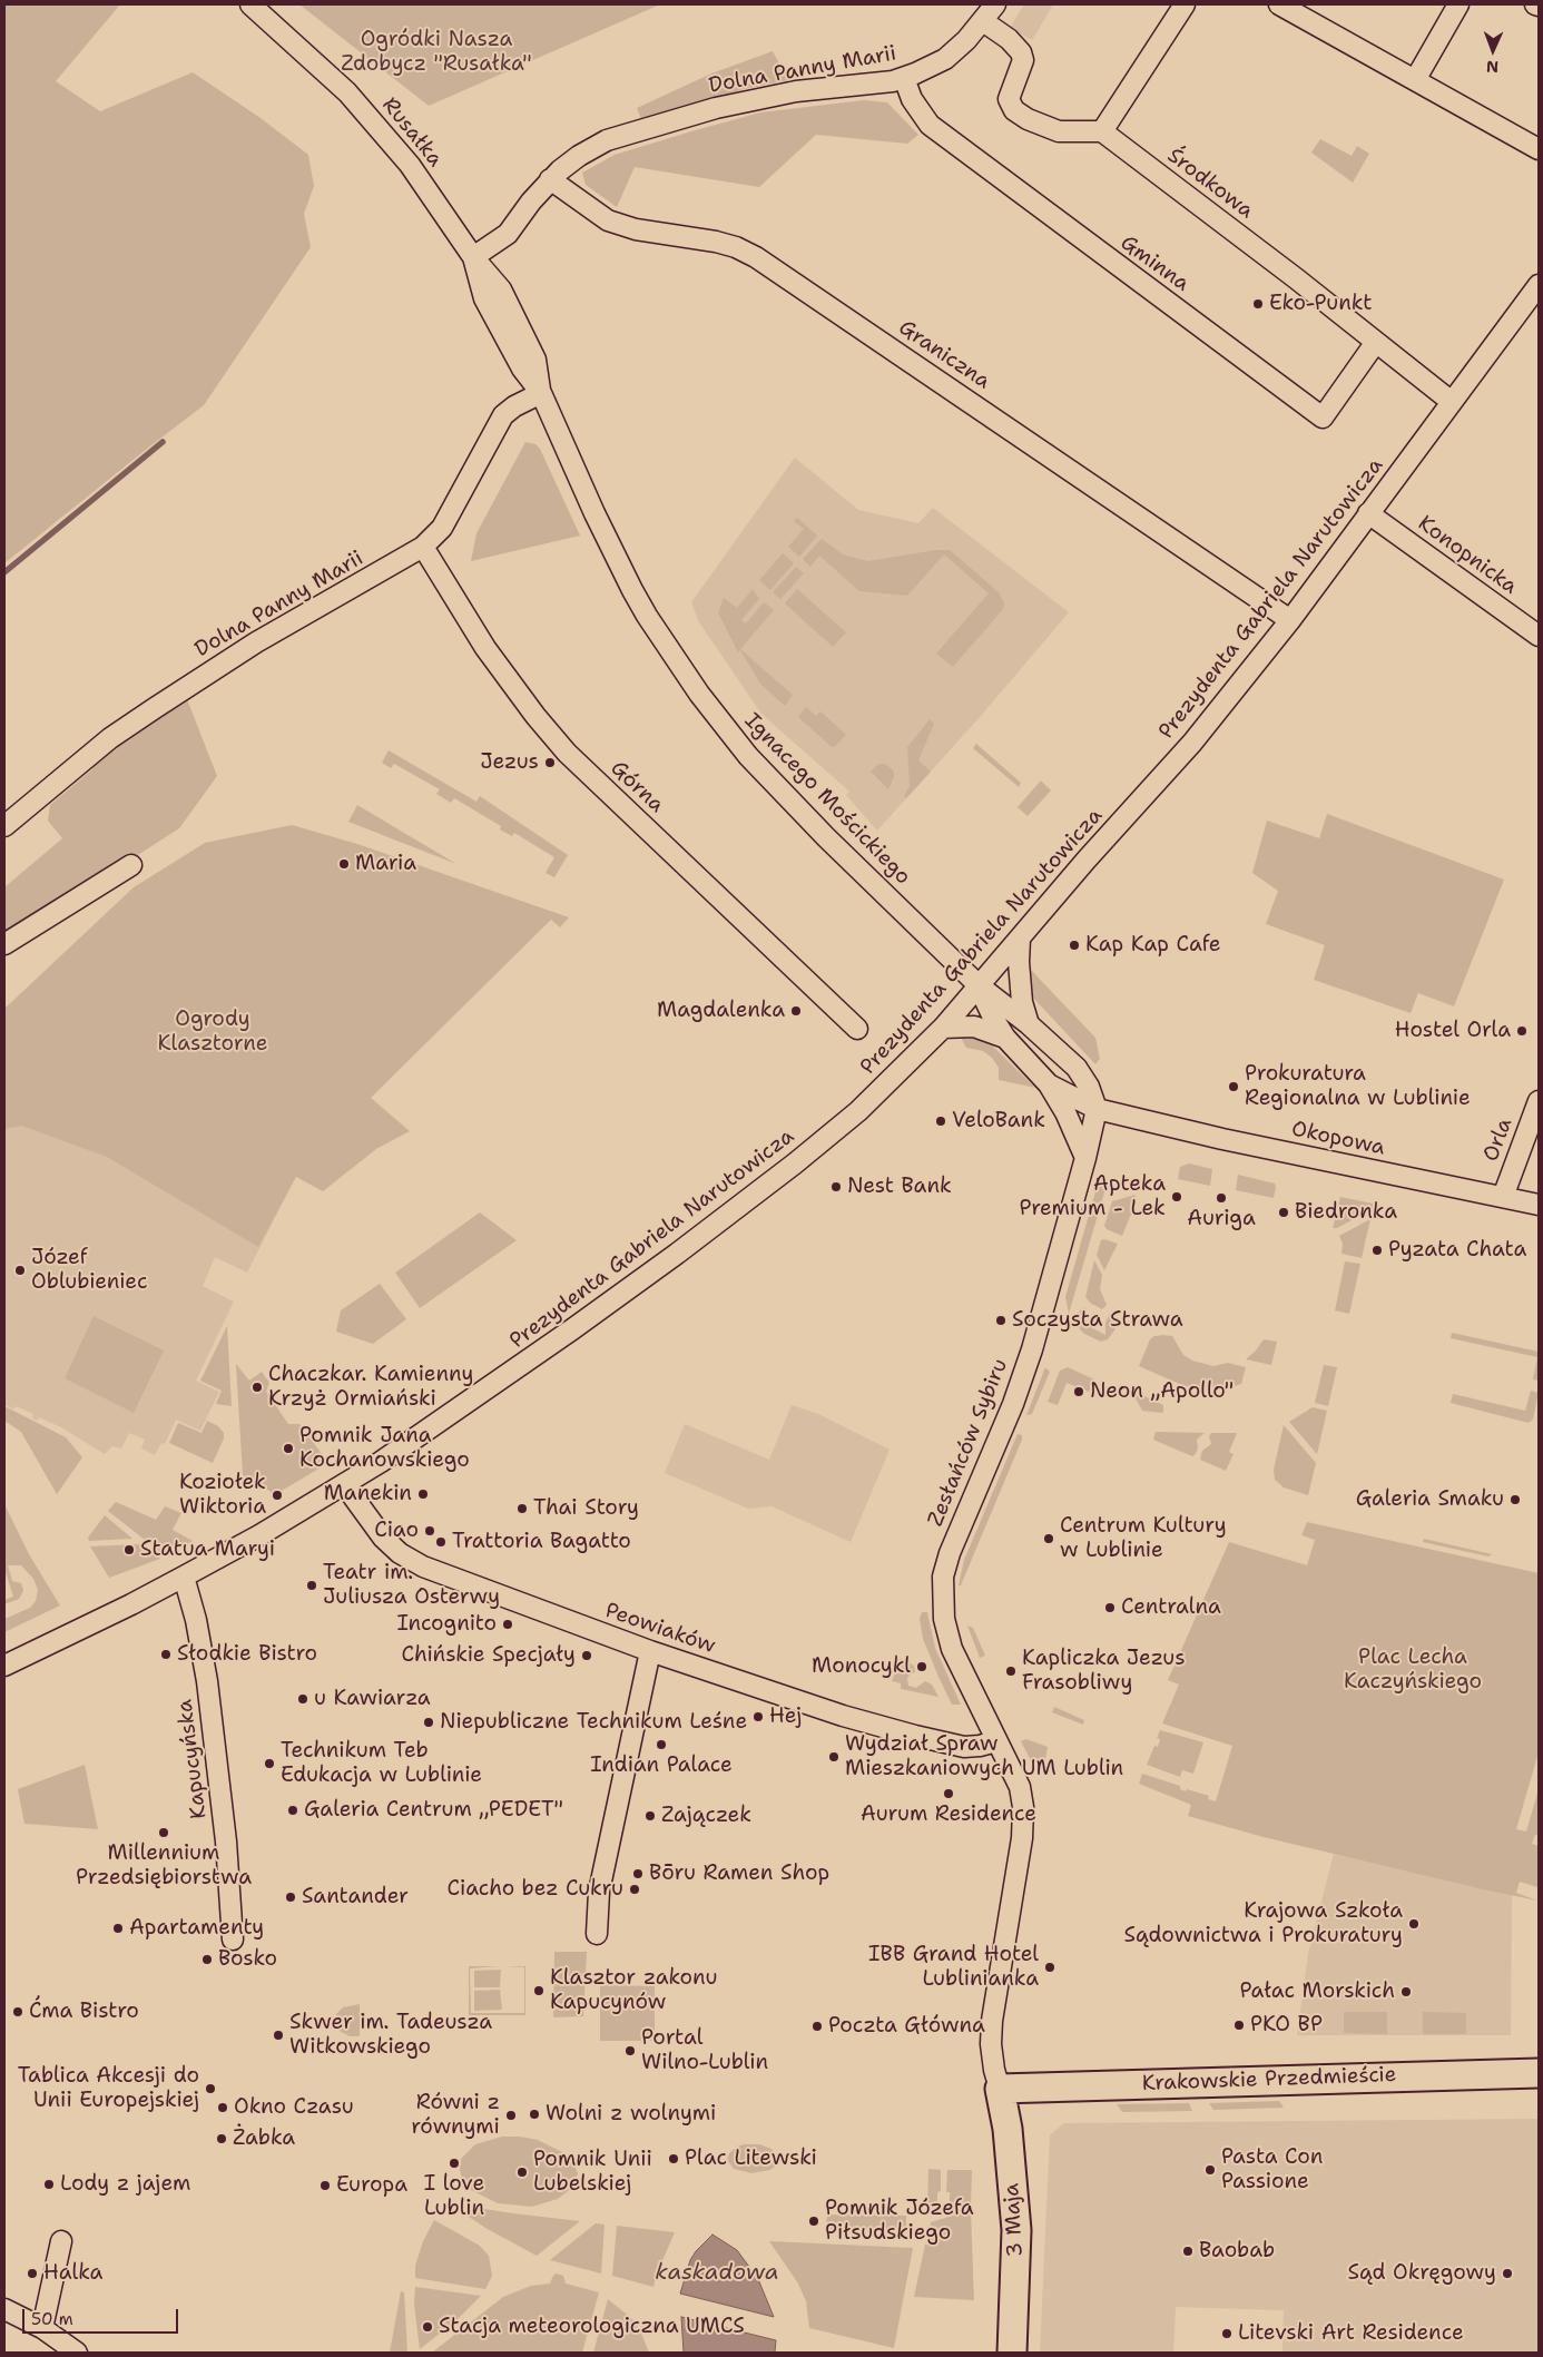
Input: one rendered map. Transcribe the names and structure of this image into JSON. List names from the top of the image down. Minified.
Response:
{"streets":{"street":["Dolna Panny Marii","Rusałka","Środkowa","Gminna","Graniczna","Konopnicka","Prezydenta Gabriela Narutowicza","Górna","Ignacego Mościckiego","Okopowa","Orla","Zesłańców Sybiru","Peowiaków","Kapucyńska","Krakowskie Przedmieście","3 Maja"]},"crossings":[["Dolna Panny Marii","Rusałka"],["Dolna Panny Marii","Gminna"],["Dolna Panny Marii","Graniczna"],["Dolna Panny Marii","Górna"],["Dolna Panny Marii","Ignacego Mościckiego"],["Środkowa","Gminna"],["Środkowa","Prezydenta Gabriela Narutowicza"],["Graniczna","Prezydenta Gabriela Narutowicza"],["Konopnicka","Prezydenta Gabriela Narutowicza"],["Prezydenta Gabriela Narutowicza","Ignacego Mościckiego"],["Prezydenta Gabriela Narutowicza","Okopowa"],["Prezydenta Gabriela Narutowicza","Peowiaków"],["Prezydenta Gabriela Narutowicza","Kapucyńska"],["Ignacego Mościckiego","Okopowa"],["Okopowa","Orla"],["Okopowa","Zesłańców Sybiru"],["Zesłańców Sybiru","Peowiaków"],["Zesłańców Sybiru","Krakowskie Przedmieście"],["Zesłańców Sybiru","3 Maja"],["Krakowskie Przedmieście","3 Maja"]],"water":["kaskadowa"],"parks":["Ogródki Nasza Zdobycz \"Rusałka\"","Ogrody Klasztorne","Plac Lecha Kaczyńskiego"],"places":["Eko-Punkt","Jezus","Maria","Kap Kap Cafe","Magdalenka","Hostel Orla","Prokuratura Regionalna w Lublinie","VeloBank","Nest Bank","Apteka Premium - Lek","Auriga","Biedronka","Pyzata Chata","Józef Oblubieniec","Soczysta Strawa","Chaczkar. Kamienny Krzyż Ormiański","Neon ,,Apollo\"","Pomnik Jana Kochanowskiego","Manekin","Koziołek Wiktoria","Galeria Smaku","Thai Story","Ciao","Centrum Kultury w Lublinie","Trattoria Bagatto","Statua Maryi","Teatr im. Juliusza Osterwy","Centralna","Incognito","Słodkie Bistro","Chińskie Specjały","Monocykl","Kapliczka Jezus Frasobliwy","u Kawiarza","Hej","Niepubliczne Technikum Leśne","Indian Palace","Wydział Spraw Mieszkaniowych UM Lublin","Technikum Teb Edukacja w Lublinie","Aurum Residence","Galeria Centrum ,,PEDET\"","Zajączek","Millennium Przedsiębiorstwa","Bōru Ramen Shop","Ciacho bez Cukru","Santander","Krajowa Szkoła Sądownictwa i Prokuratury","Apartamenty","Bosko","IBB Grand Hotel Lublinianka","Klasztor zakonu Kapucynów","Pałac Morskich","Ćma Bistro","PKO BP","Poczta Główna","Skwer im. Tadeusza Witkowskiego","Portal Wilno-Lublin","Tablica Akcesji do Unii Europejskiej","Okno Czasu","Wolni z wolnymi","Równi z równymi","Żabka","Plac Litewski","I love Lublin","Pasta Con Passione","Pomnik Unii Lubelskiej","Lody z jajem","Europa","Pomnik Józefa Piłsudskiego","Baobab","Halka","Sąd Okręgowy","Stacja meteorologiczna UMCS","Litevski Art Residence"],"scale_bar":"50 m","north":"bottom"}
